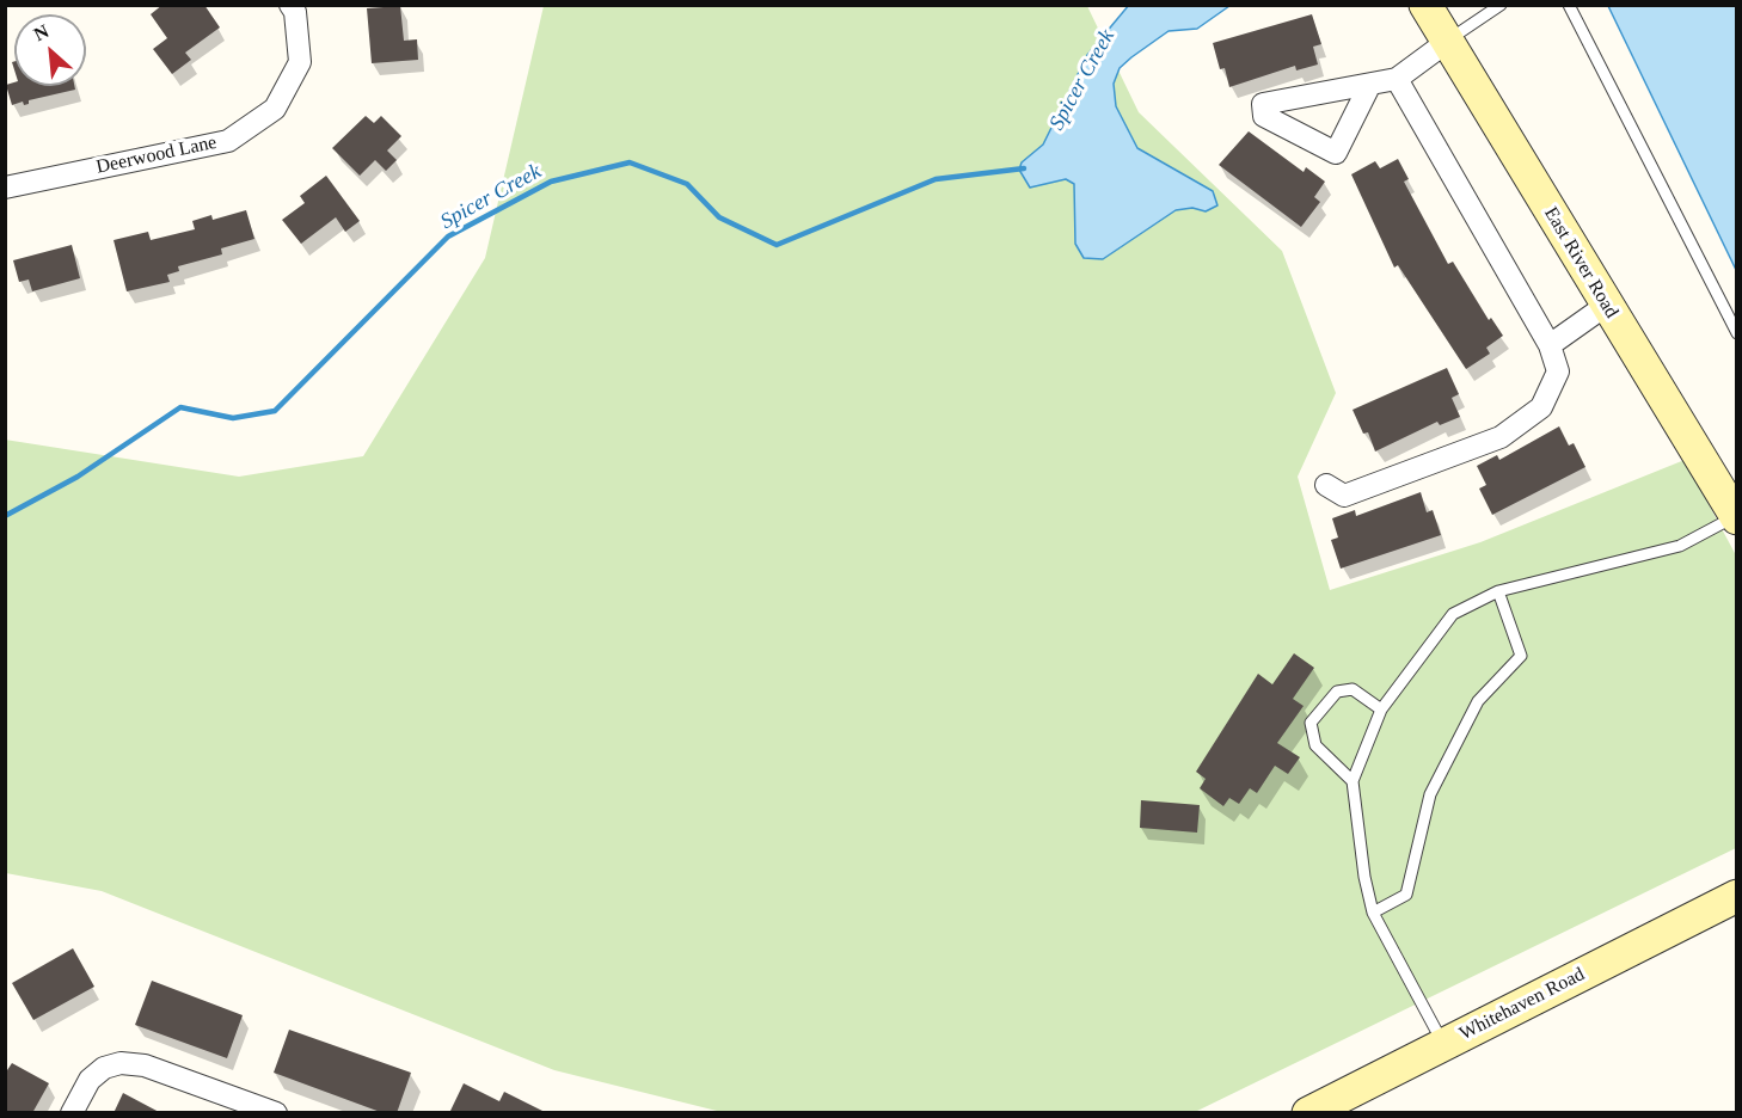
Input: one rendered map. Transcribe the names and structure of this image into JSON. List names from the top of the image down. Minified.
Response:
{"streets":{"main road":["East River Road","Whitehaven Road"],"street":["Deerwood Lane"]},"water":["Spicer Creek"],"north":"top left"}
